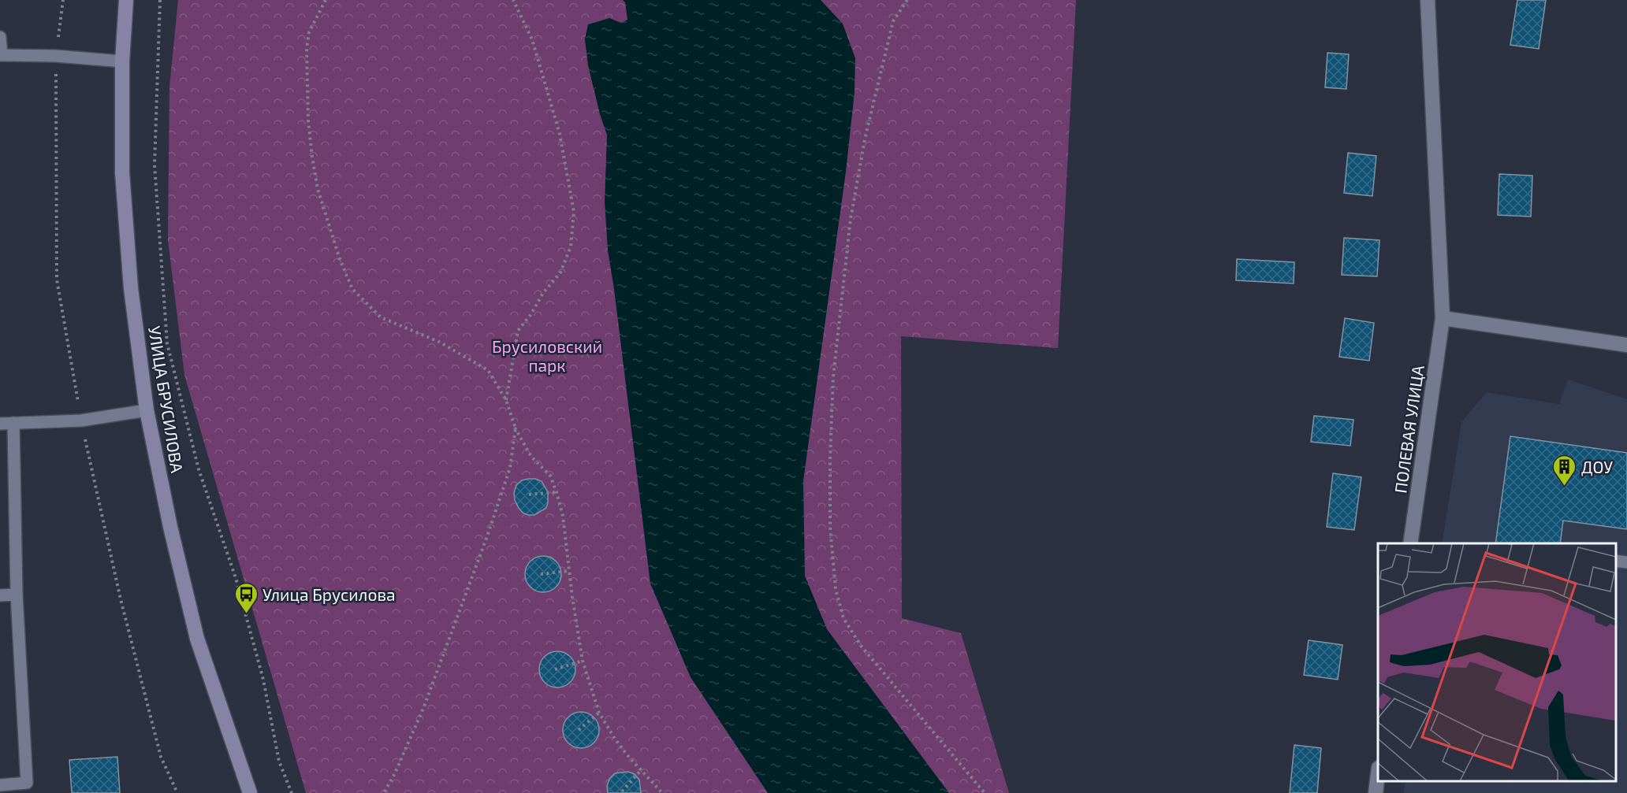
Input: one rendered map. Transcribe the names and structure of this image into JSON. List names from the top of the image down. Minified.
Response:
{"streets":{"street":["УЛИЦА БРУСИЛОВА","ПОЛЕВАЯ УЛИЦА"]},"parks":["Брусиловский парк"],"places":{"building":["ДОУ"],"bus stop":["Улица Брусилова"]}}
